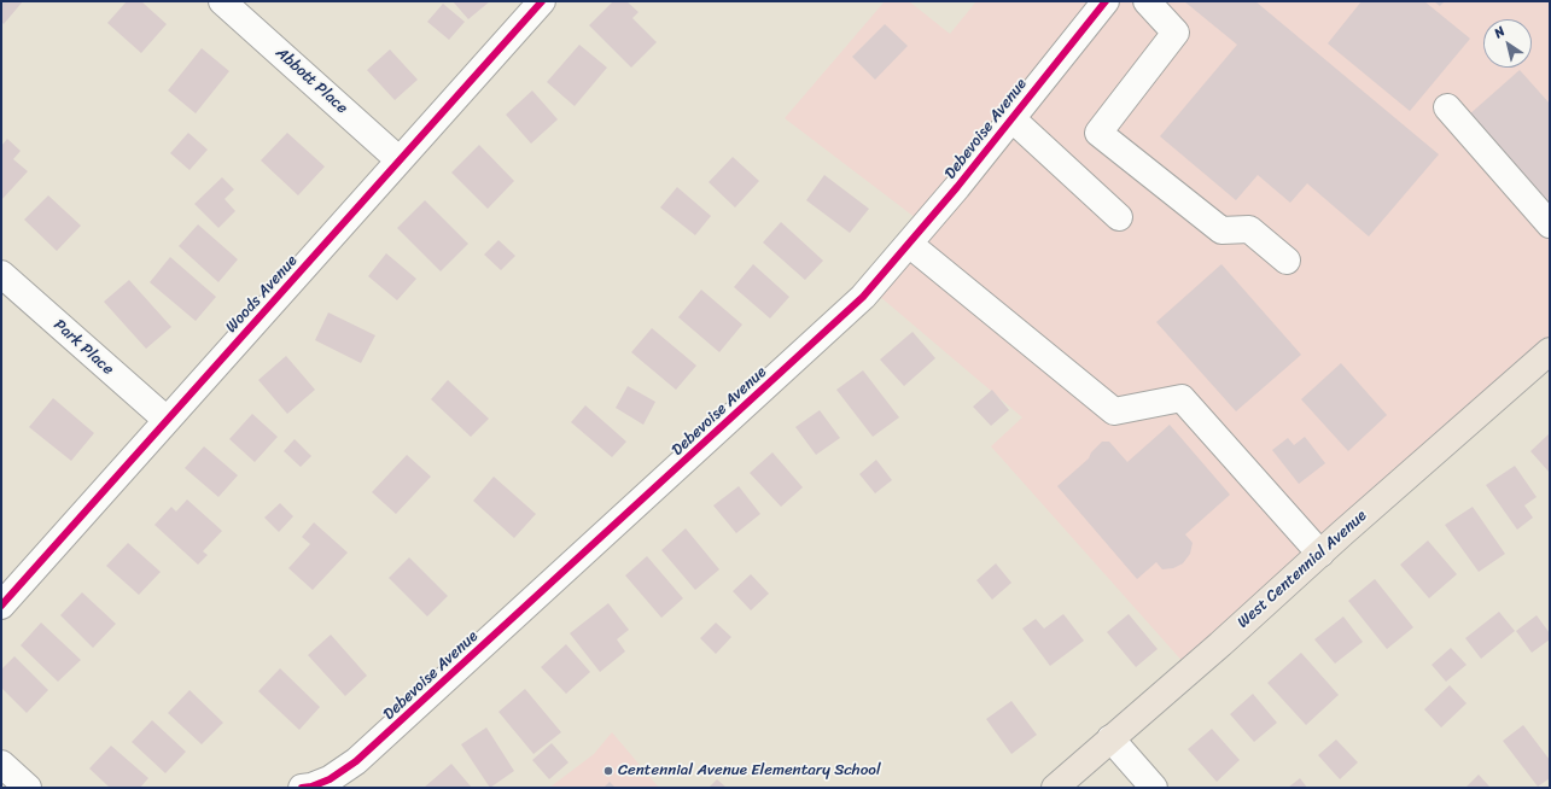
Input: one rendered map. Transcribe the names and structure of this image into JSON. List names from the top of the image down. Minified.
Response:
{"streets":{"main road":["West Centennial Avenue"],"street":["Abbott Place","Debevoise Avenue","Woods Avenue","Park Place"]},"crossings":[["Abbott Place","Woods Avenue"],["Woods Avenue","Park Place"]],"places":["Centennial Avenue Elementary School"],"north":"top left"}
